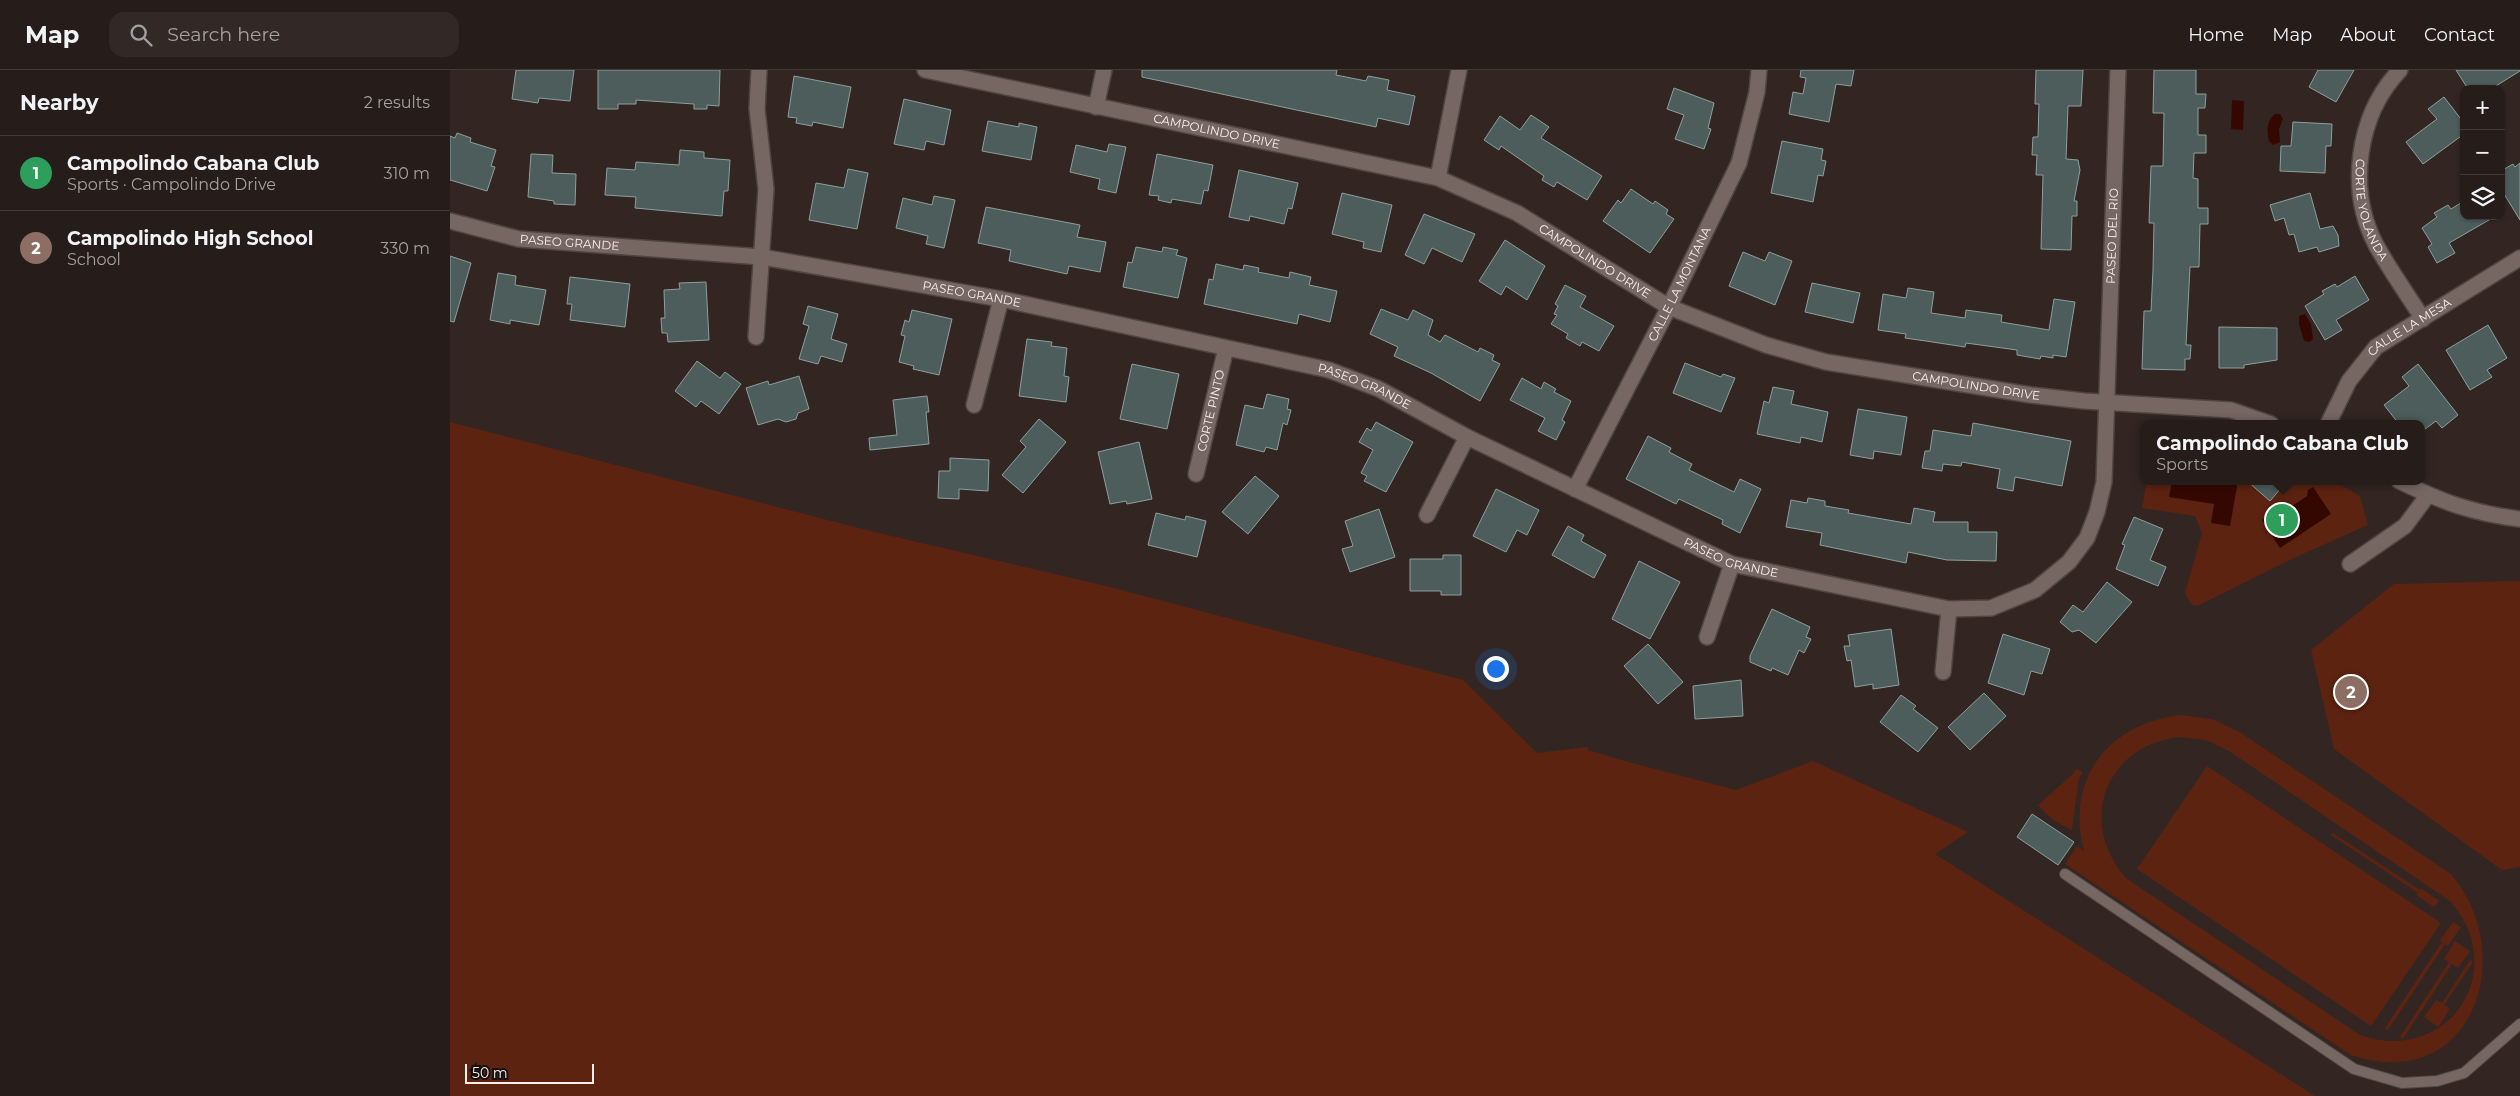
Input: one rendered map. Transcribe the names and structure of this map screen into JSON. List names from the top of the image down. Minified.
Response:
{"streets":{"street":["CAMPOLINDO DRIVE","CORTE YOLANDA","PASEO DEL RIO","PASEO GRANDE","CALLE LA MONTANA","CALLE LA MESA","CORTE PINTO"]},"crossings":[["CAMPOLINDO DRIVE","PASEO DEL RIO"],["CAMPOLINDO DRIVE","PASEO GRANDE"],["CAMPOLINDO DRIVE","CALLE LA MONTANA"],["CORTE YOLANDA","CALLE LA MESA"],["PASEO DEL RIO","PASEO GRANDE"],["PASEO GRANDE","CALLE LA MONTANA"],["PASEO GRANDE","CORTE PINTO"]],"scale_bar":"50 m","page":{"header":"Map","search":"Search here","nav":["Home","Map","About","Contact"],"heading":["Nearby","2 results"],"map_buttons":["+","−"],"list":[{"mark":"1","name":"Campolindo Cabana Club","note":"Sports · Campolindo Drive","value":"310 m"},{"mark":"2","name":"Campolindo High School","note":"School","value":"330 m"}],"popup":["Campolindo Cabana Club","Sports"],"pins":["1","2"],"scale":"50 m"}}
